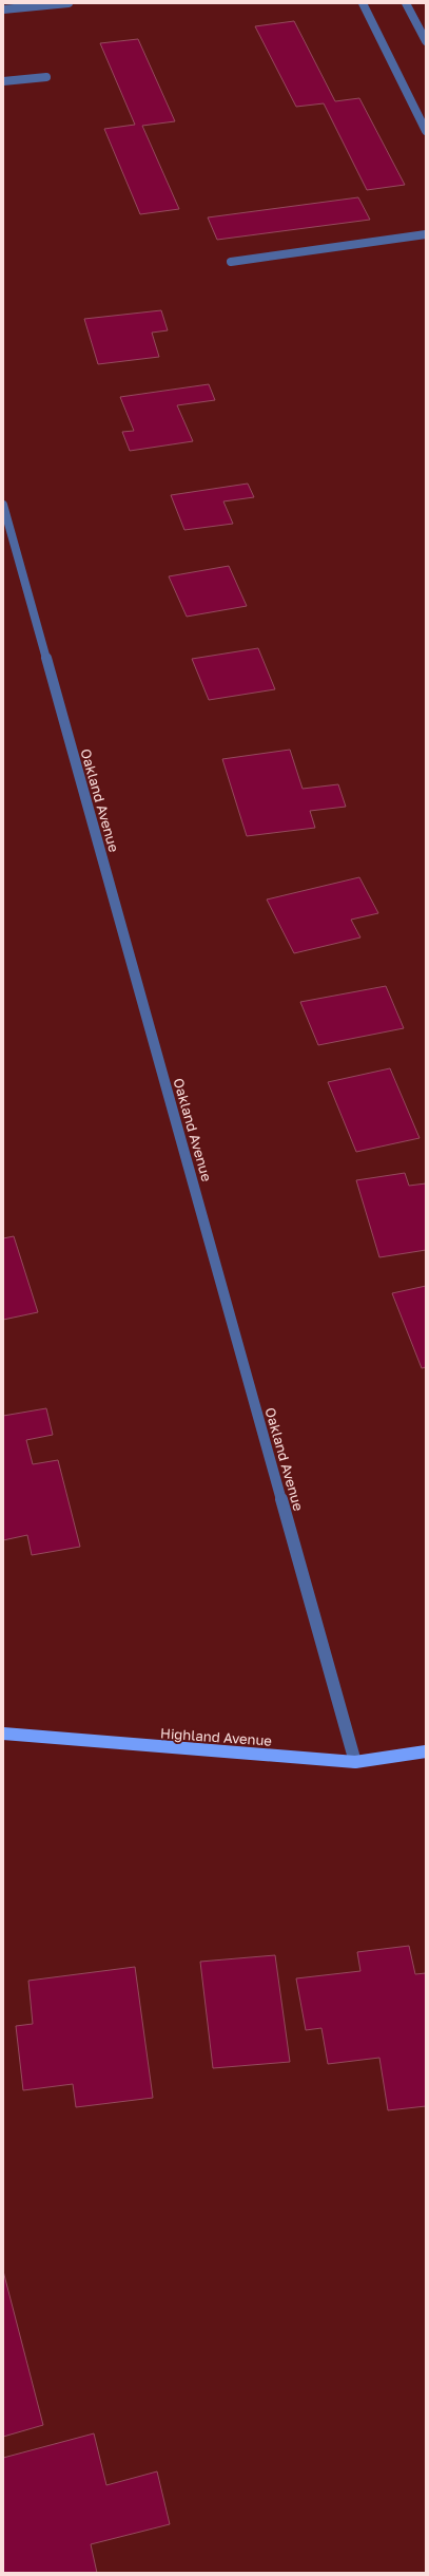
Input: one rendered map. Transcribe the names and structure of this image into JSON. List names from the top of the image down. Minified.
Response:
{"streets":{"main road":["Highland Avenue"],"street":["Oakland Avenue"]},"crossings":[["Oakland Avenue","Highland Avenue"]]}
